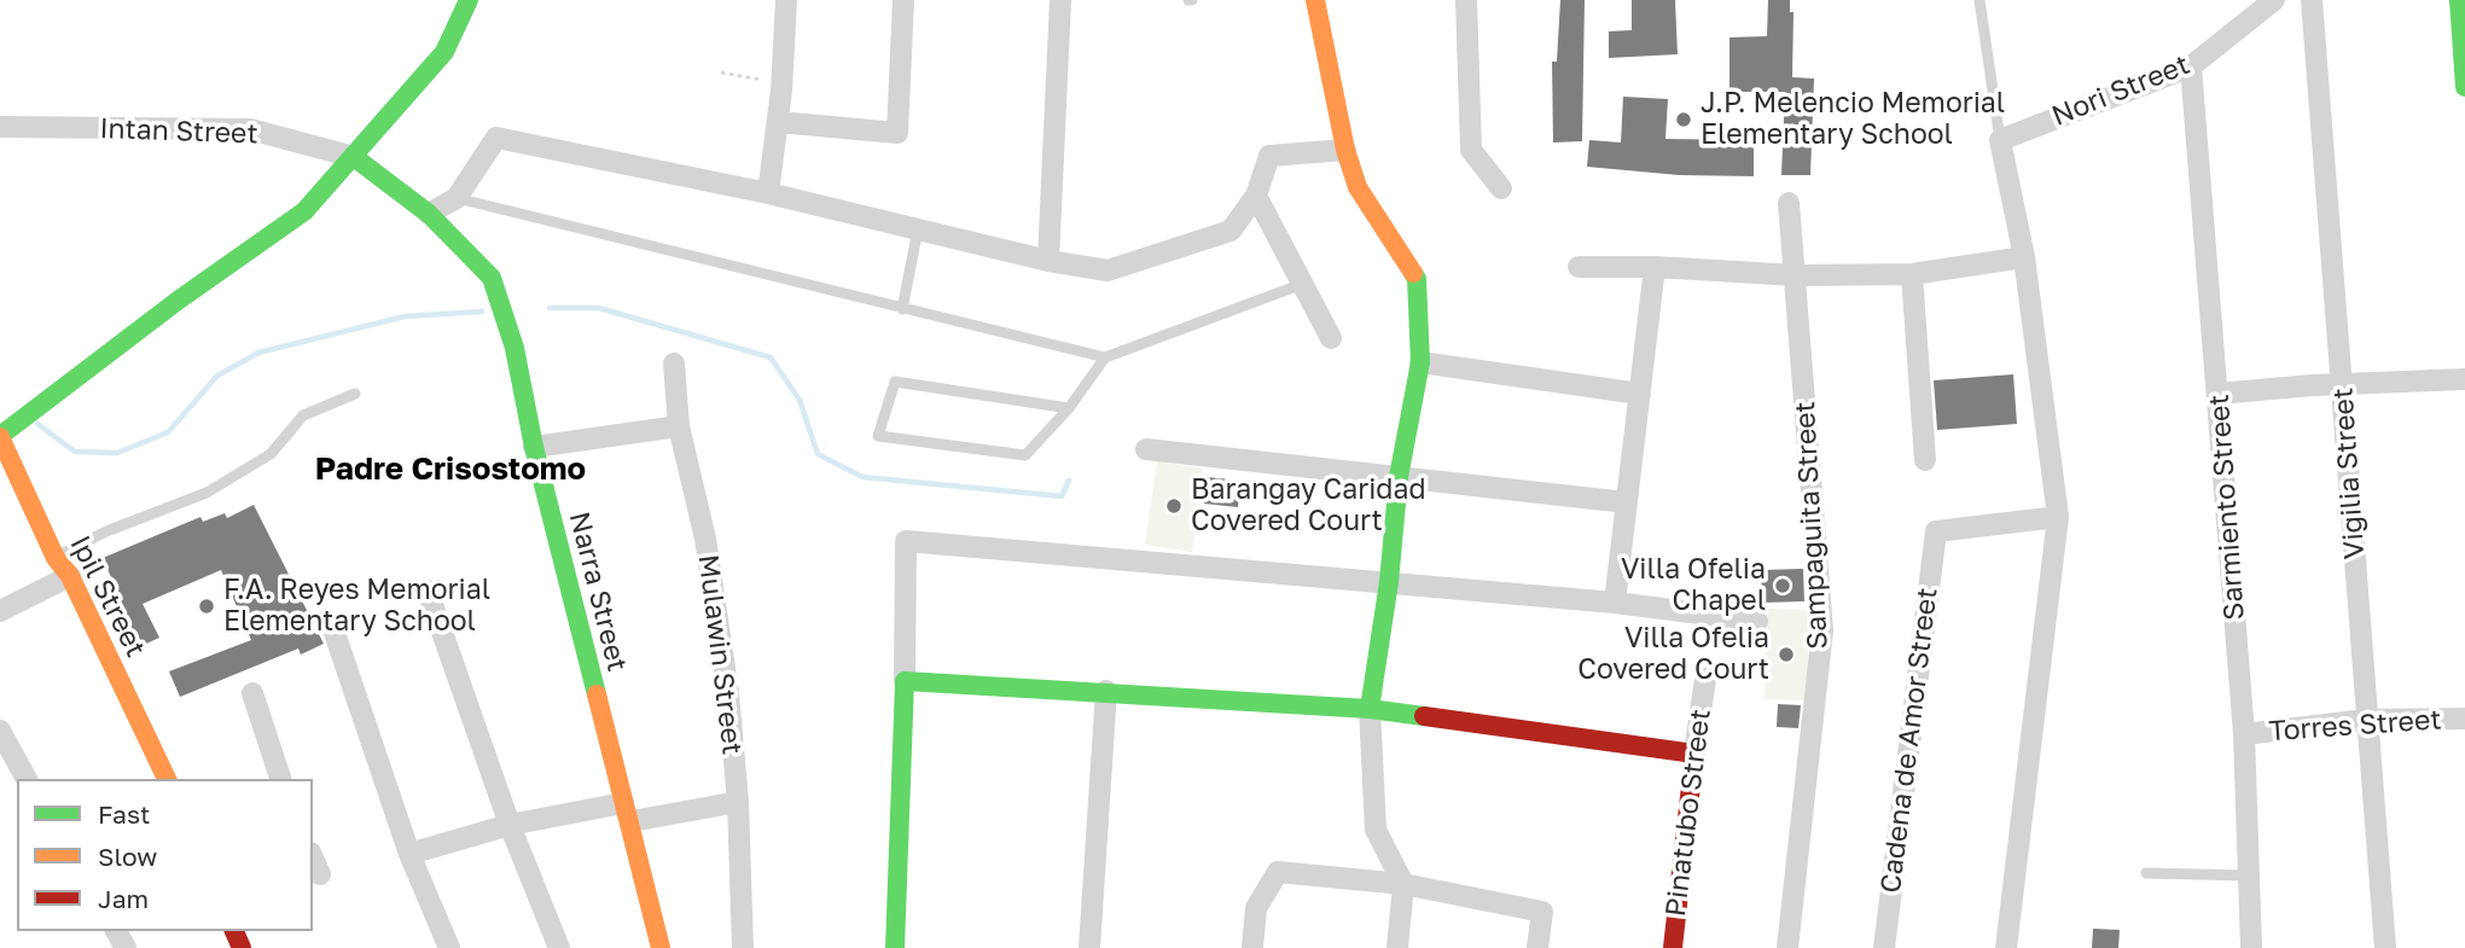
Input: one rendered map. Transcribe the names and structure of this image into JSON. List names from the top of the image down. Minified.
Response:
{"streets":{"street":["Nori Street","Intan Street","Vigilia Street","Sarmiento Street","Sampaguita Street","Narra Street","Ipil Street","Mulawin Street","Torres Street","Cadena de Amor Street","Pinatubo Street"]},"crossings":[["Nori Street","Sarmiento Street"],["Intan Street","Narra Street"],["Vigilia Street","Torres Street"],["Sarmiento Street","Torres Street"]],"districts":["Padre Crisostomo"],"places":["J.P. Melencio Memorial Elementary School","Barangay Caridad Covered Court","Villa Ofelia Chapel","F.A. Reyes Memorial Elementary School","Villa Ofelia Covered Court"],"legend":["Fast","Slow","Jam"]}
